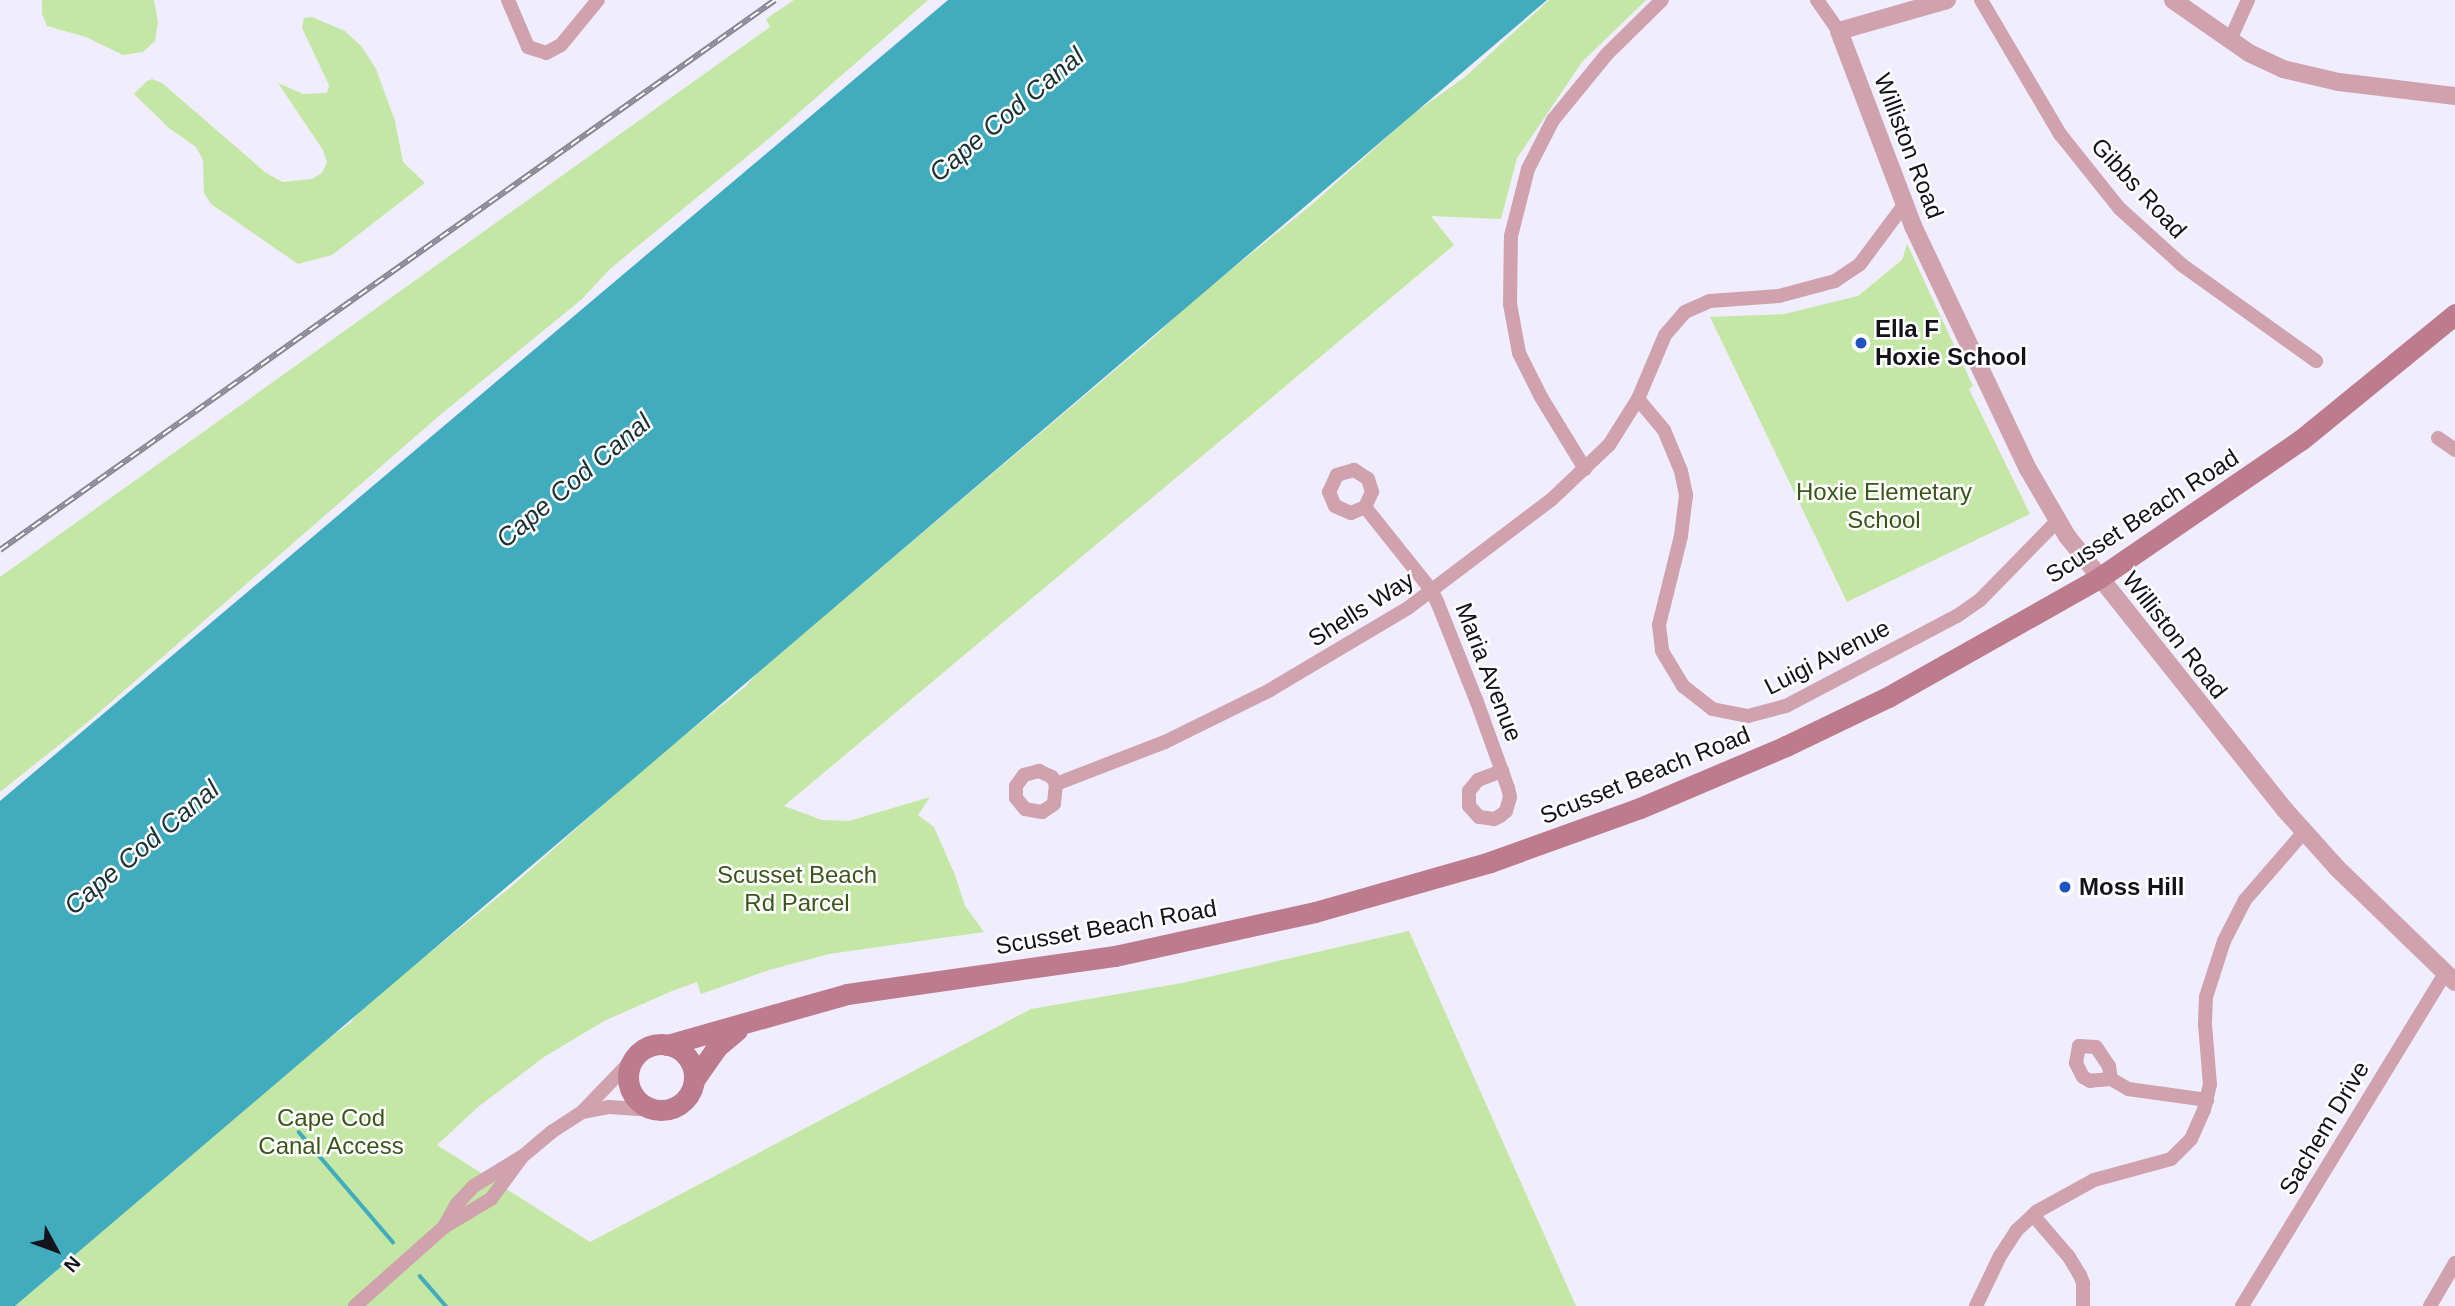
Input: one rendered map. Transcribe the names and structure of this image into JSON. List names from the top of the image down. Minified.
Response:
{"streets":{"main road":["Scusset Beach Road"],"street":["Williston Road","Gibbs Road","Shells Way","Luigi Avenue","Maria Avenue","Sachem Drive"]},"crossings":[["Williston Road","Scusset Beach Road"],["Williston Road","Shells Way"],["Williston Road","Luigi Avenue"],["Williston Road","Sachem Drive"],["Shells Way","Luigi Avenue"],["Shells Way","Maria Avenue"]],"water":["Cape Cod Canal"],"parks":["Hoxie Elemetary School","Scusset Beach Rd Parcel","Cape Cod Canal Access"],"places":["Ella F Hoxie School","Moss Hill"],"north":"bottom right"}
